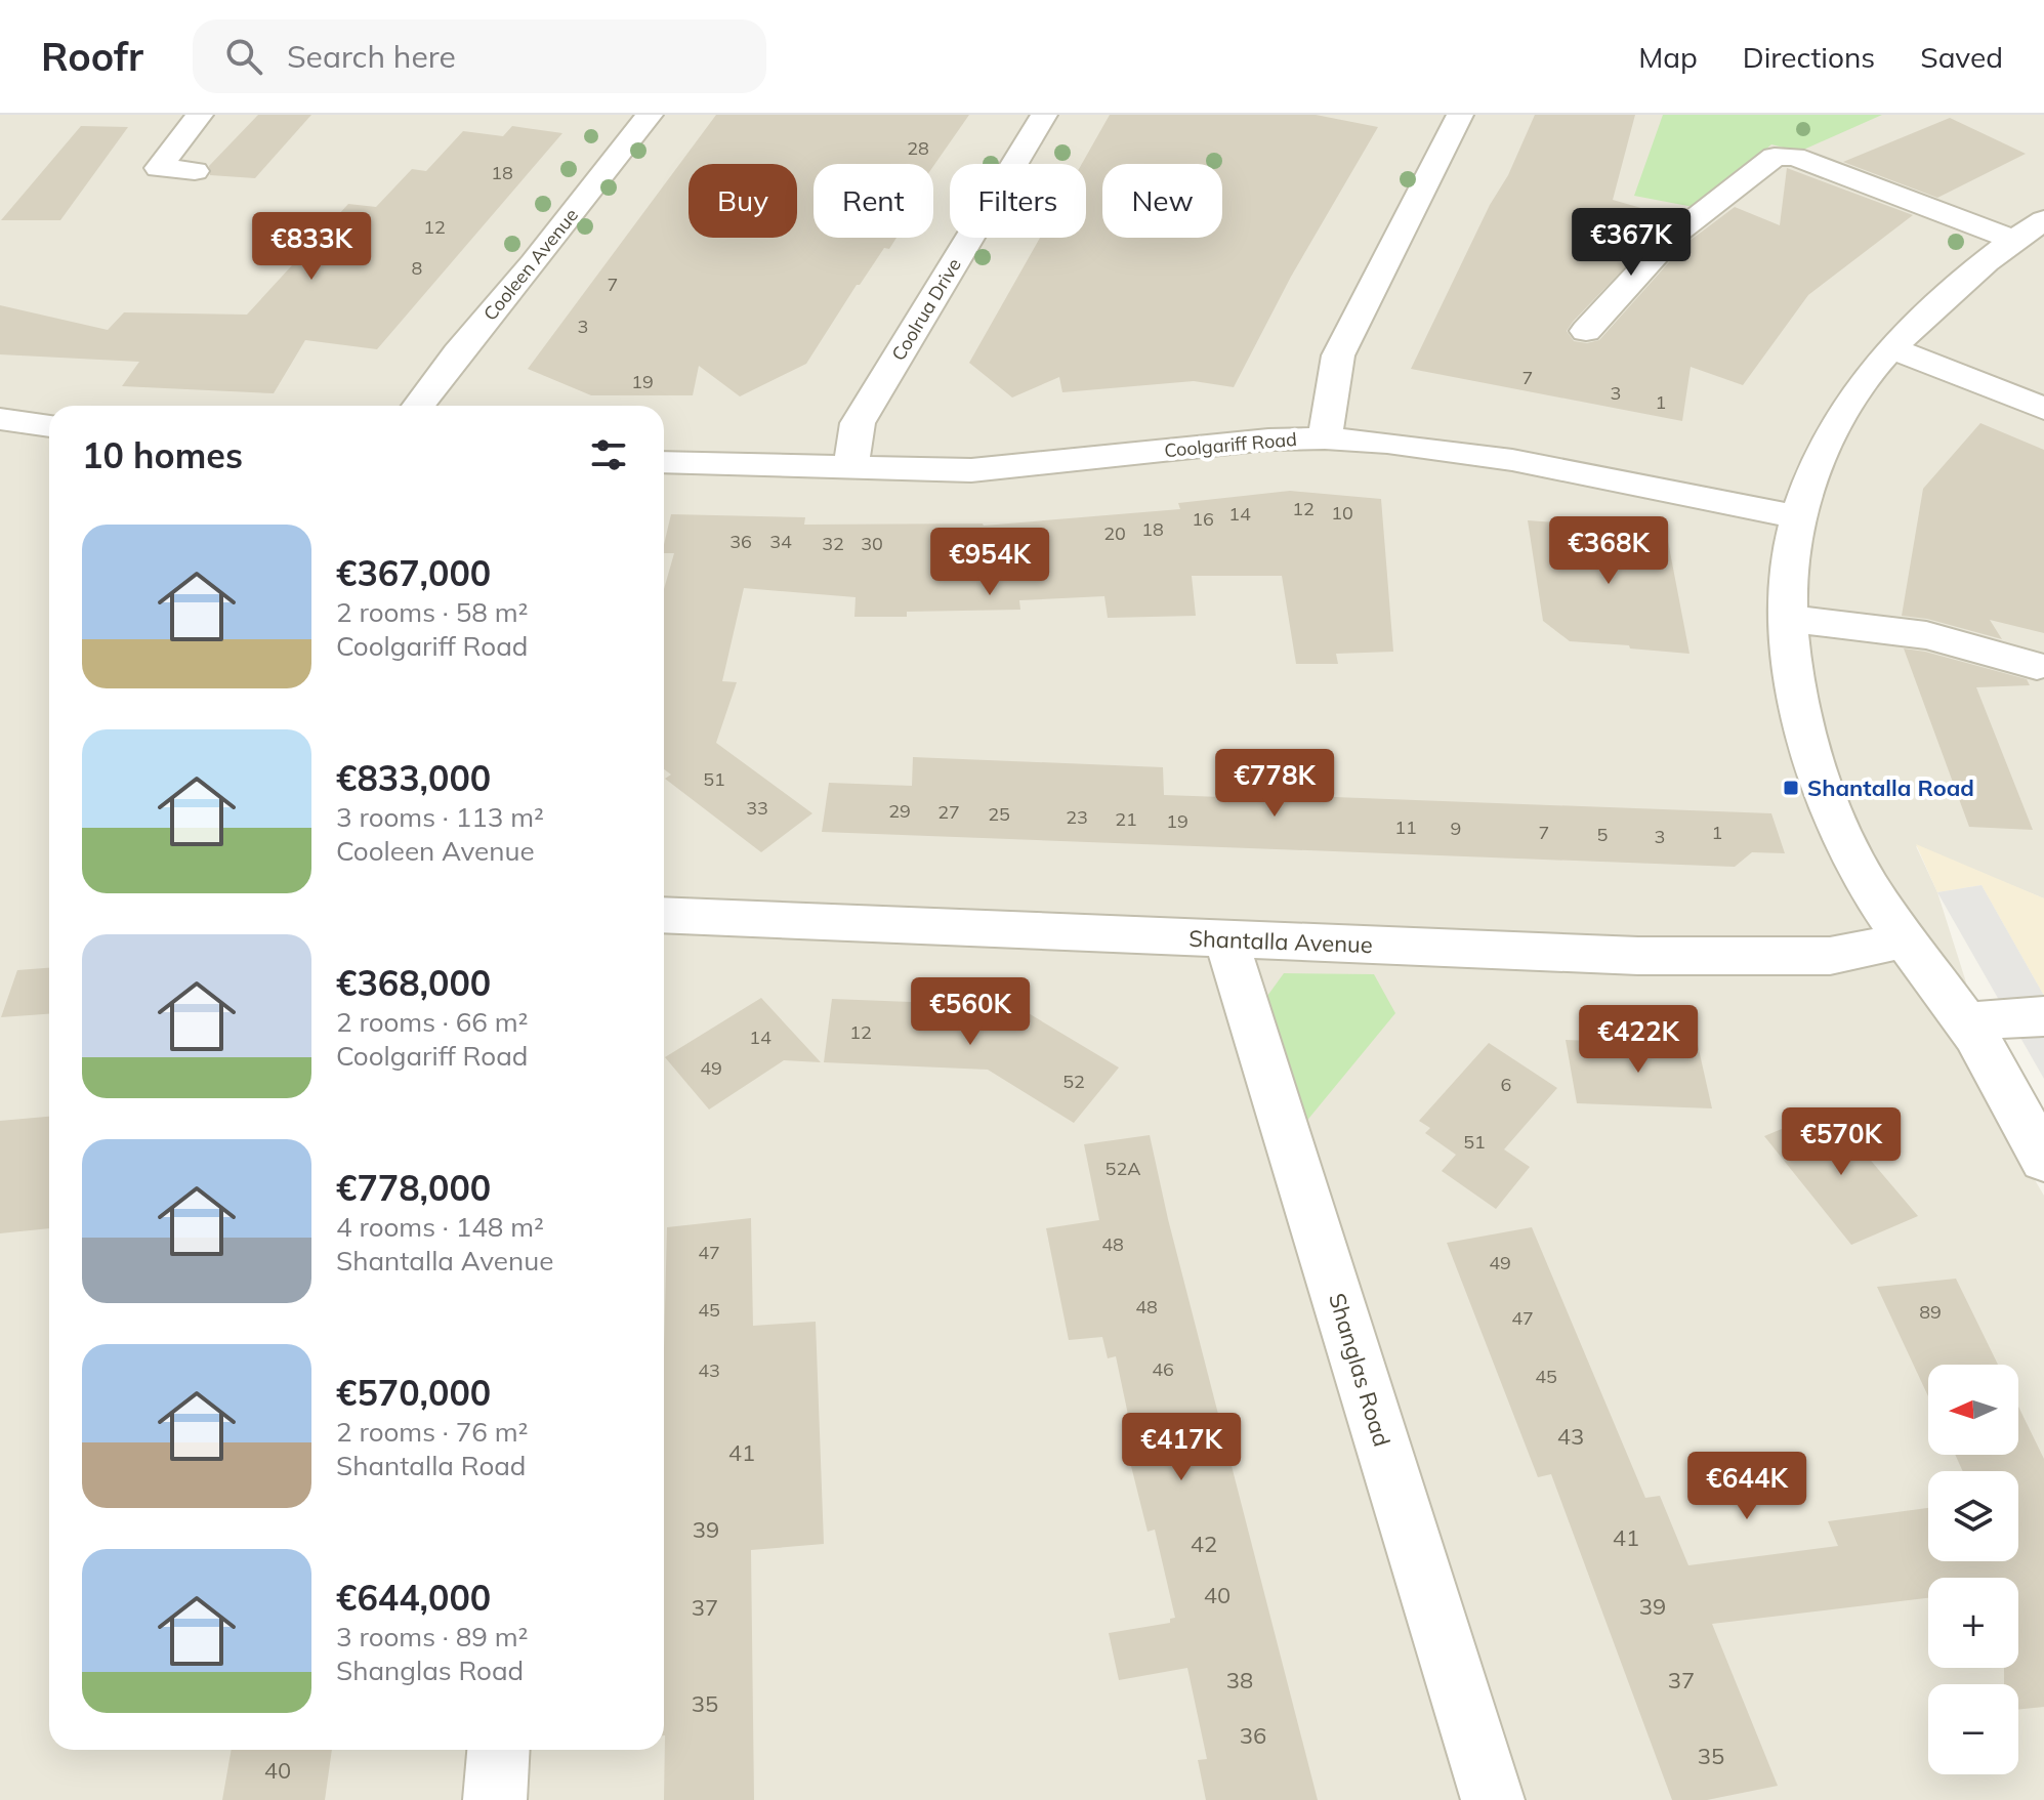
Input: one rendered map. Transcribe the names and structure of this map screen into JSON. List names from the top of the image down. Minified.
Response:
{"streets":{"street":["Cooleen Avenue","Coolrua Drive","Coolgariff Road","Shantalla Avenue","Shanglas Road"]},"crossings":[["Coolrua Drive","Coolgariff Road"],["Shantalla Avenue","Shanglas Road"]],"places":{"transit":["Shantalla Road"]},"house_numbers":["28","18","12","8","7","3","7","19","3","1","12","10","14","16","18","20","36","34","32","30","51","33","29","27","25","23","21","19","11","9","7","1","5","3","12","14","49","52","6","51","52A","48","47","49","48","45","89","47","46","43","45","43","41","39","41","42","40","39","37","38","37","35","36","35","40"],"north":"left","page":{"header":"Roofr","search":"Search here","nav":["Map","Directions","Saved"],"chip":["Buy","Rent","Filters","New"],"price":["€367K","€833K","€368K","€954K","€778K","€560K","€422K","€570K","€417K","€644K"],"heading":"10 homes","list":[{"name":"€367,000","note":"2 rooms · 58 m² · Coolgariff Road"},{"name":"€833,000","note":"3 rooms · 113 m² · Cooleen Avenue"},{"name":"€368,000","note":"2 rooms · 66 m² · Coolgariff Road"},{"name":"€778,000","note":"4 rooms · 148 m² · Shantalla Avenue"},{"name":"€570,000","note":"2 rooms · 76 m² · Shantalla Road"},{"name":"€644,000","note":"3 rooms · 89 m² · Shanglas Road"}],"map_buttons":["+","−"]}}
